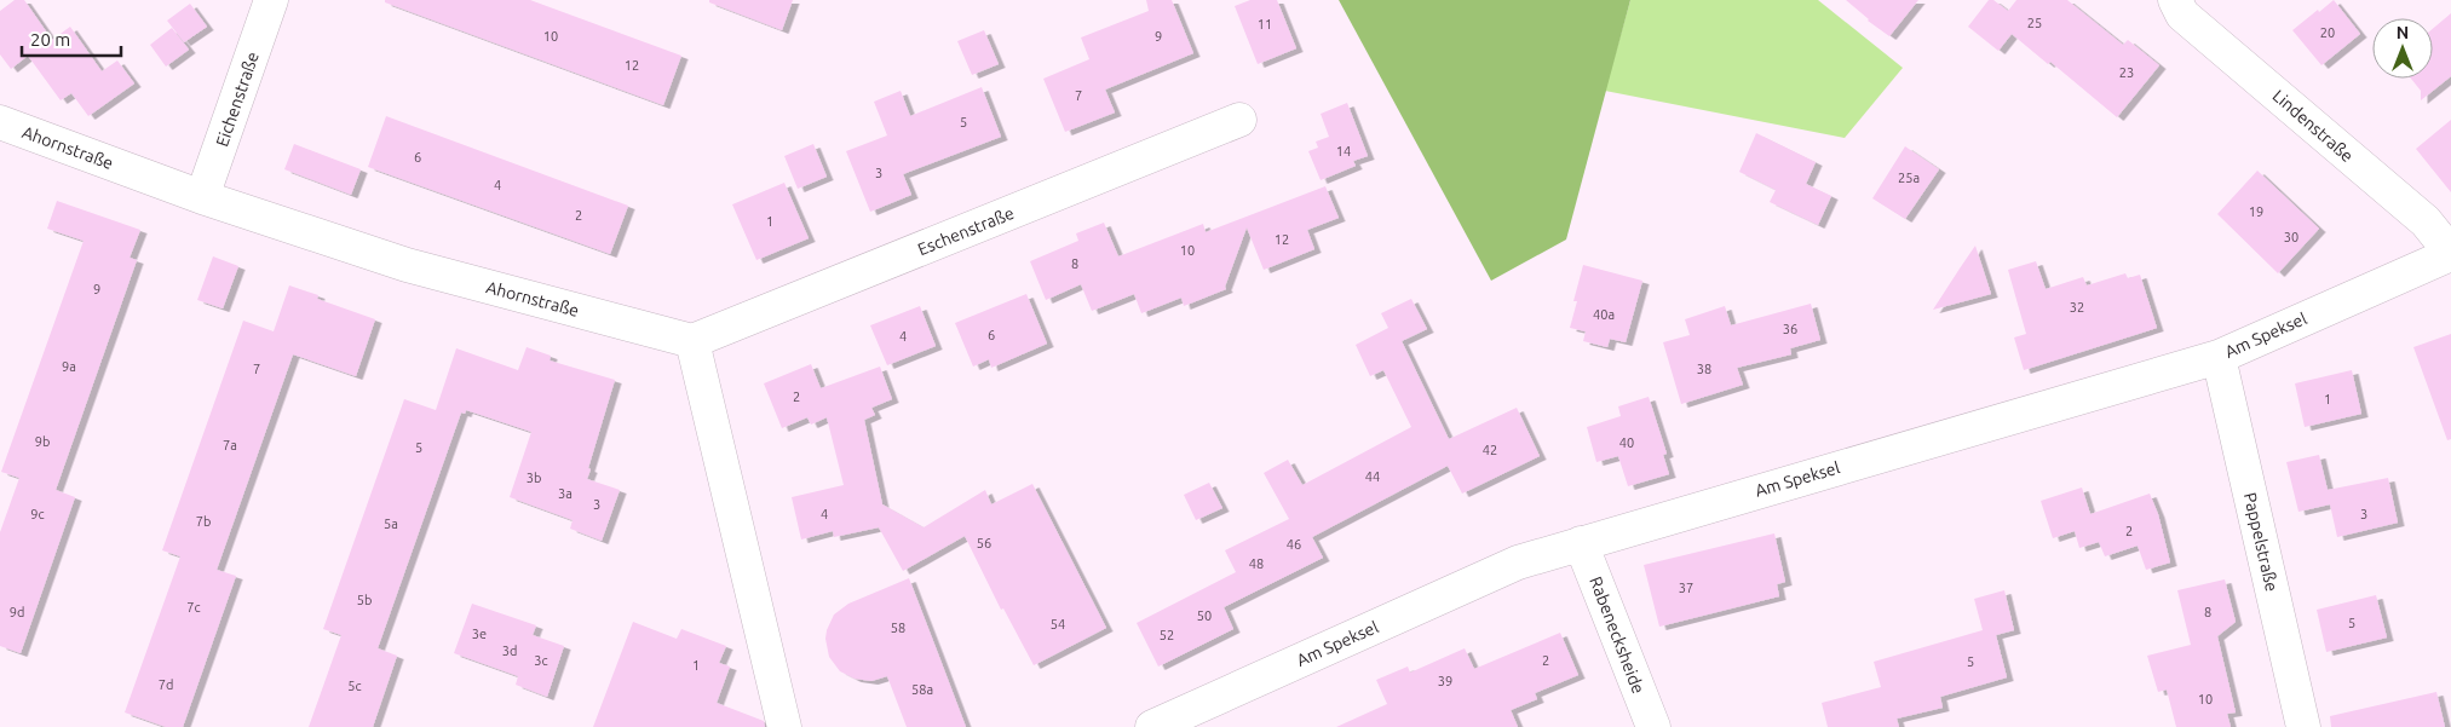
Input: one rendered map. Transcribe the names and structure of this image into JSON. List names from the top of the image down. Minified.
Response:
{"streets":{"street":["Eichenstraße","Lindenstraße","Ahornstraße","Eschenstraße","Am Speksel","Pappelstraße","Rabenecksheide"]},"crossings":[["Eichenstraße","Ahornstraße"],["Lindenstraße","Am Speksel"],["Ahornstraße","Eschenstraße"],["Am Speksel","Pappelstraße"],["Am Speksel","Rabenecksheide"]],"house_numbers":["25","11","20","10","9","12","23","7","5","14","6","3","25a","4","19","2","1","30","12","10","8","9","32","40a","36","6","4","9a","7","38","2","1","9b","40","7a","5","42","44","3b","3a","3","9c","4","3","7b","5a","2","56","46","48","37","5b","7c","9d","8","50","5","54","58","3e","52","3d","3c","2","5","1","39","7d","5c","58a","10"],"scale_bar":"20 m","north":"top"}
